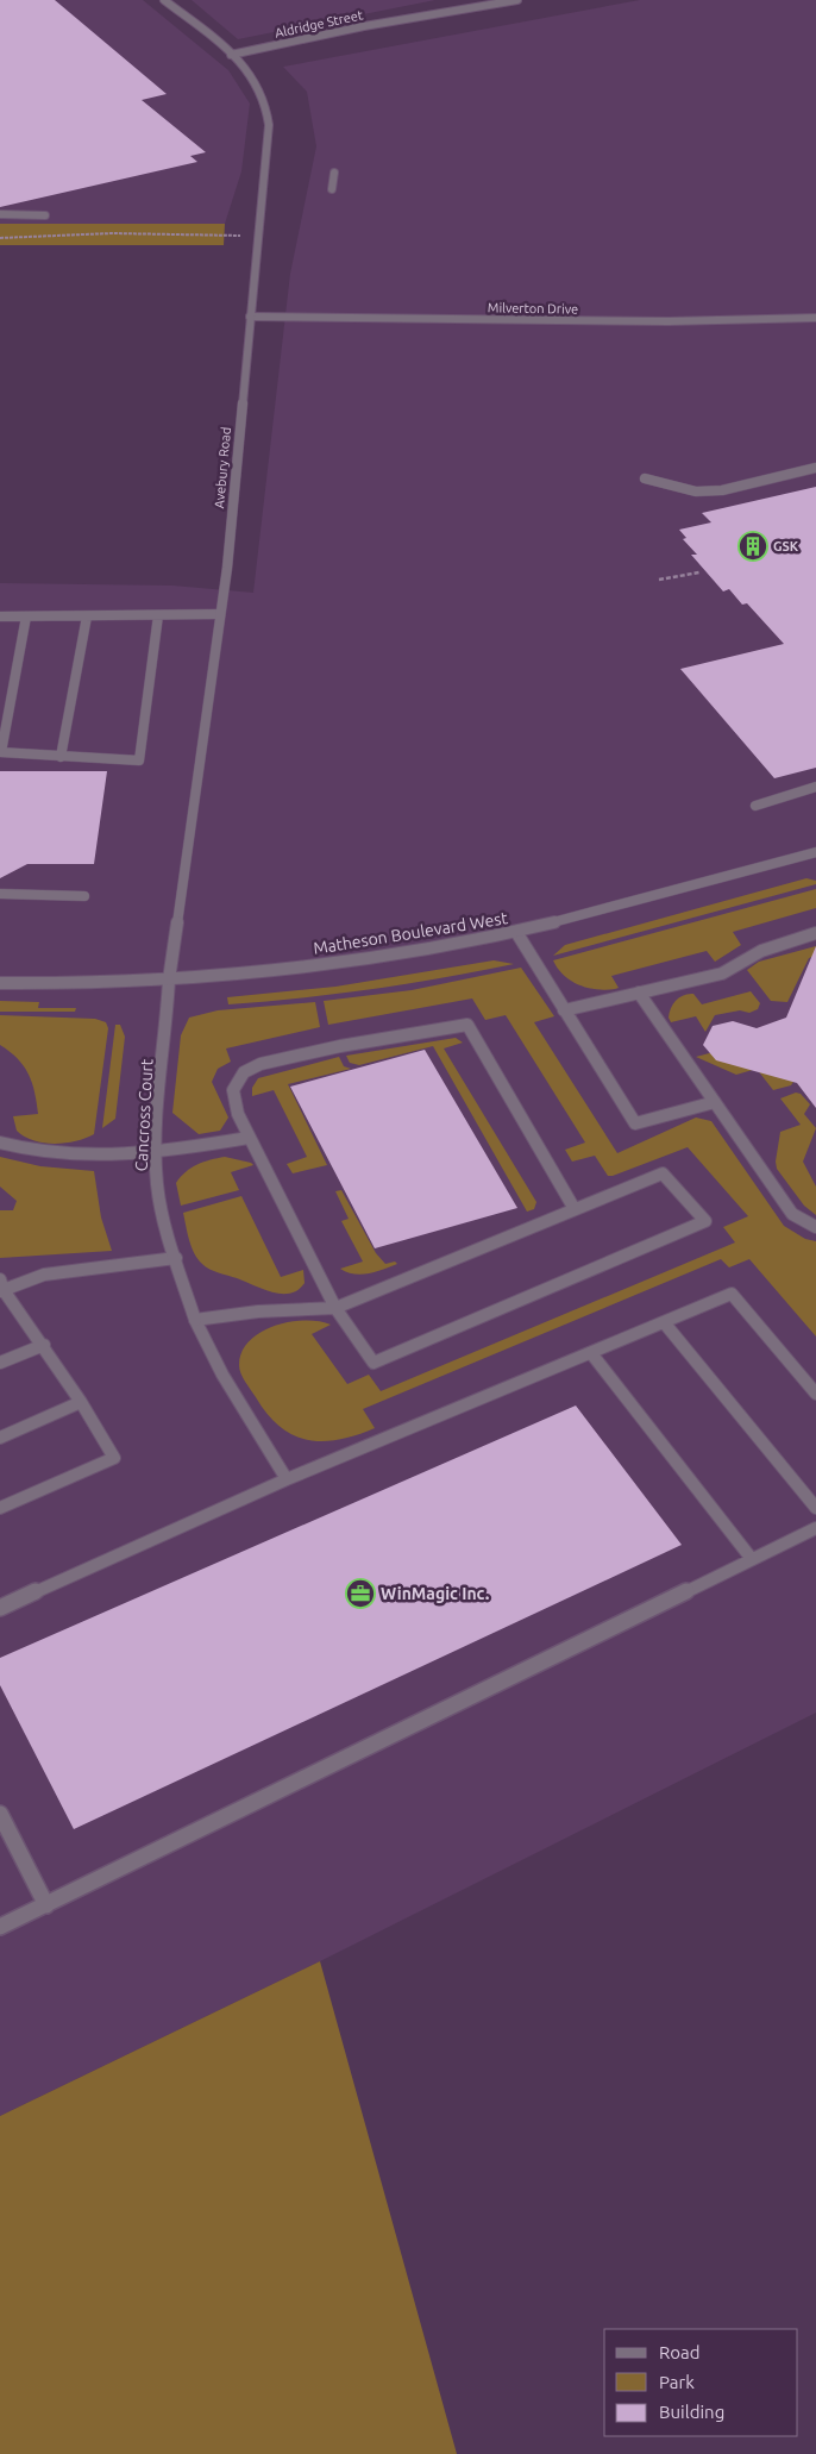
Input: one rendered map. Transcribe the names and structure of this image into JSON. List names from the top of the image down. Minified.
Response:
{"streets":{"street":["Aldridge Street","Milverton Drive","Avebury Road","Matheson Boulevard West","Cancross Court"]},"crossings":[["Aldridge Street","Avebury Road"],["Milverton Drive","Avebury Road"],["Avebury Road","Matheson Boulevard West"],["Avebury Road","Cancross Court"],["Matheson Boulevard West","Cancross Court"]],"places":{"building":["GSK"],"office":["WinMagic Inc."]},"legend":["Road","Park","Building"]}
